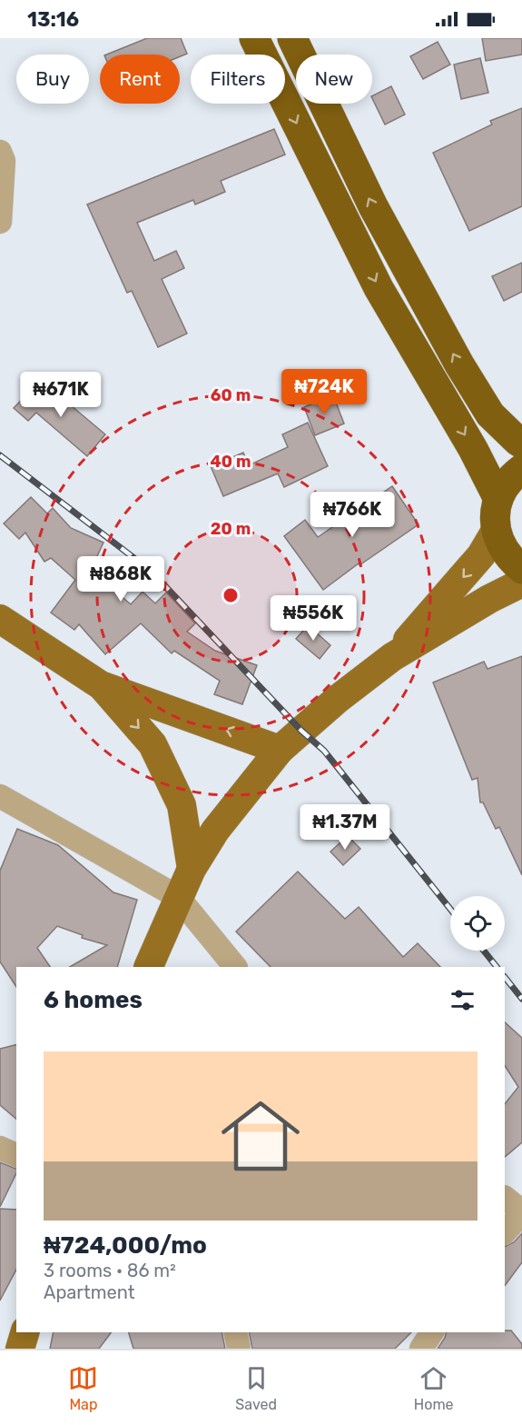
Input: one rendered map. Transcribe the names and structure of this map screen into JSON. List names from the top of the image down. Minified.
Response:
{"page":{"status":"13:16","chip":["Buy","Rent","Filters","New"],"price":["₦724K","₦671K","₦766K","₦868K","₦556K","₦1.37M"],"heading":"6 homes","list":[{"name":"₦724,000/mo","note":"3 rooms · 86 m² · Apartment"}],"tabs":["Map","Saved","Home"]},"rings":["60 m","40 m","20 m"]}
